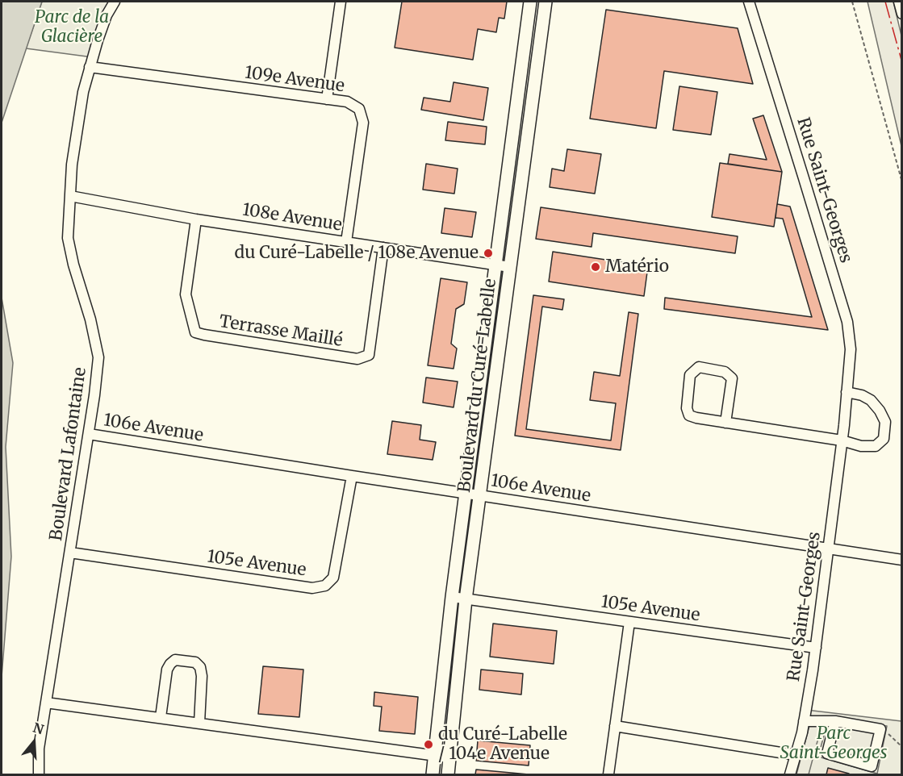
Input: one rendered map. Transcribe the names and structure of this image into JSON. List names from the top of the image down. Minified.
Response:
{"streets":{"main road":["Boulevard du Curé-Labelle"],"street":["109e Avenue","Rue Saint-Georges","108e Avenue","Terrasse Maillé","106e Avenue","Boulevard Lafontaine","105e Avenue"]},"crossings":[["109e Avenue","108e Avenue"],["109e Avenue","Boulevard Lafontaine"],["Rue Saint-Georges","106e Avenue"],["Rue Saint-Georges","105e Avenue"],["108e Avenue","Terrasse Maillé"],["108e Avenue","Boulevard du Curé-Labelle"],["108e Avenue","Boulevard Lafontaine"],["Boulevard du Curé-Labelle","106e Avenue"],["Boulevard du Curé-Labelle","105e Avenue"],["106e Avenue","Boulevard Lafontaine"],["106e Avenue","105e Avenue"],["Boulevard Lafontaine","105e Avenue"]],"parks":["Parc de la Glacière","Parc Saint-Georges"],"places":["du Curé-Labelle / 108e Avenue","Matério","du Curé-Labelle / 104e Avenue"],"north":"top"}
